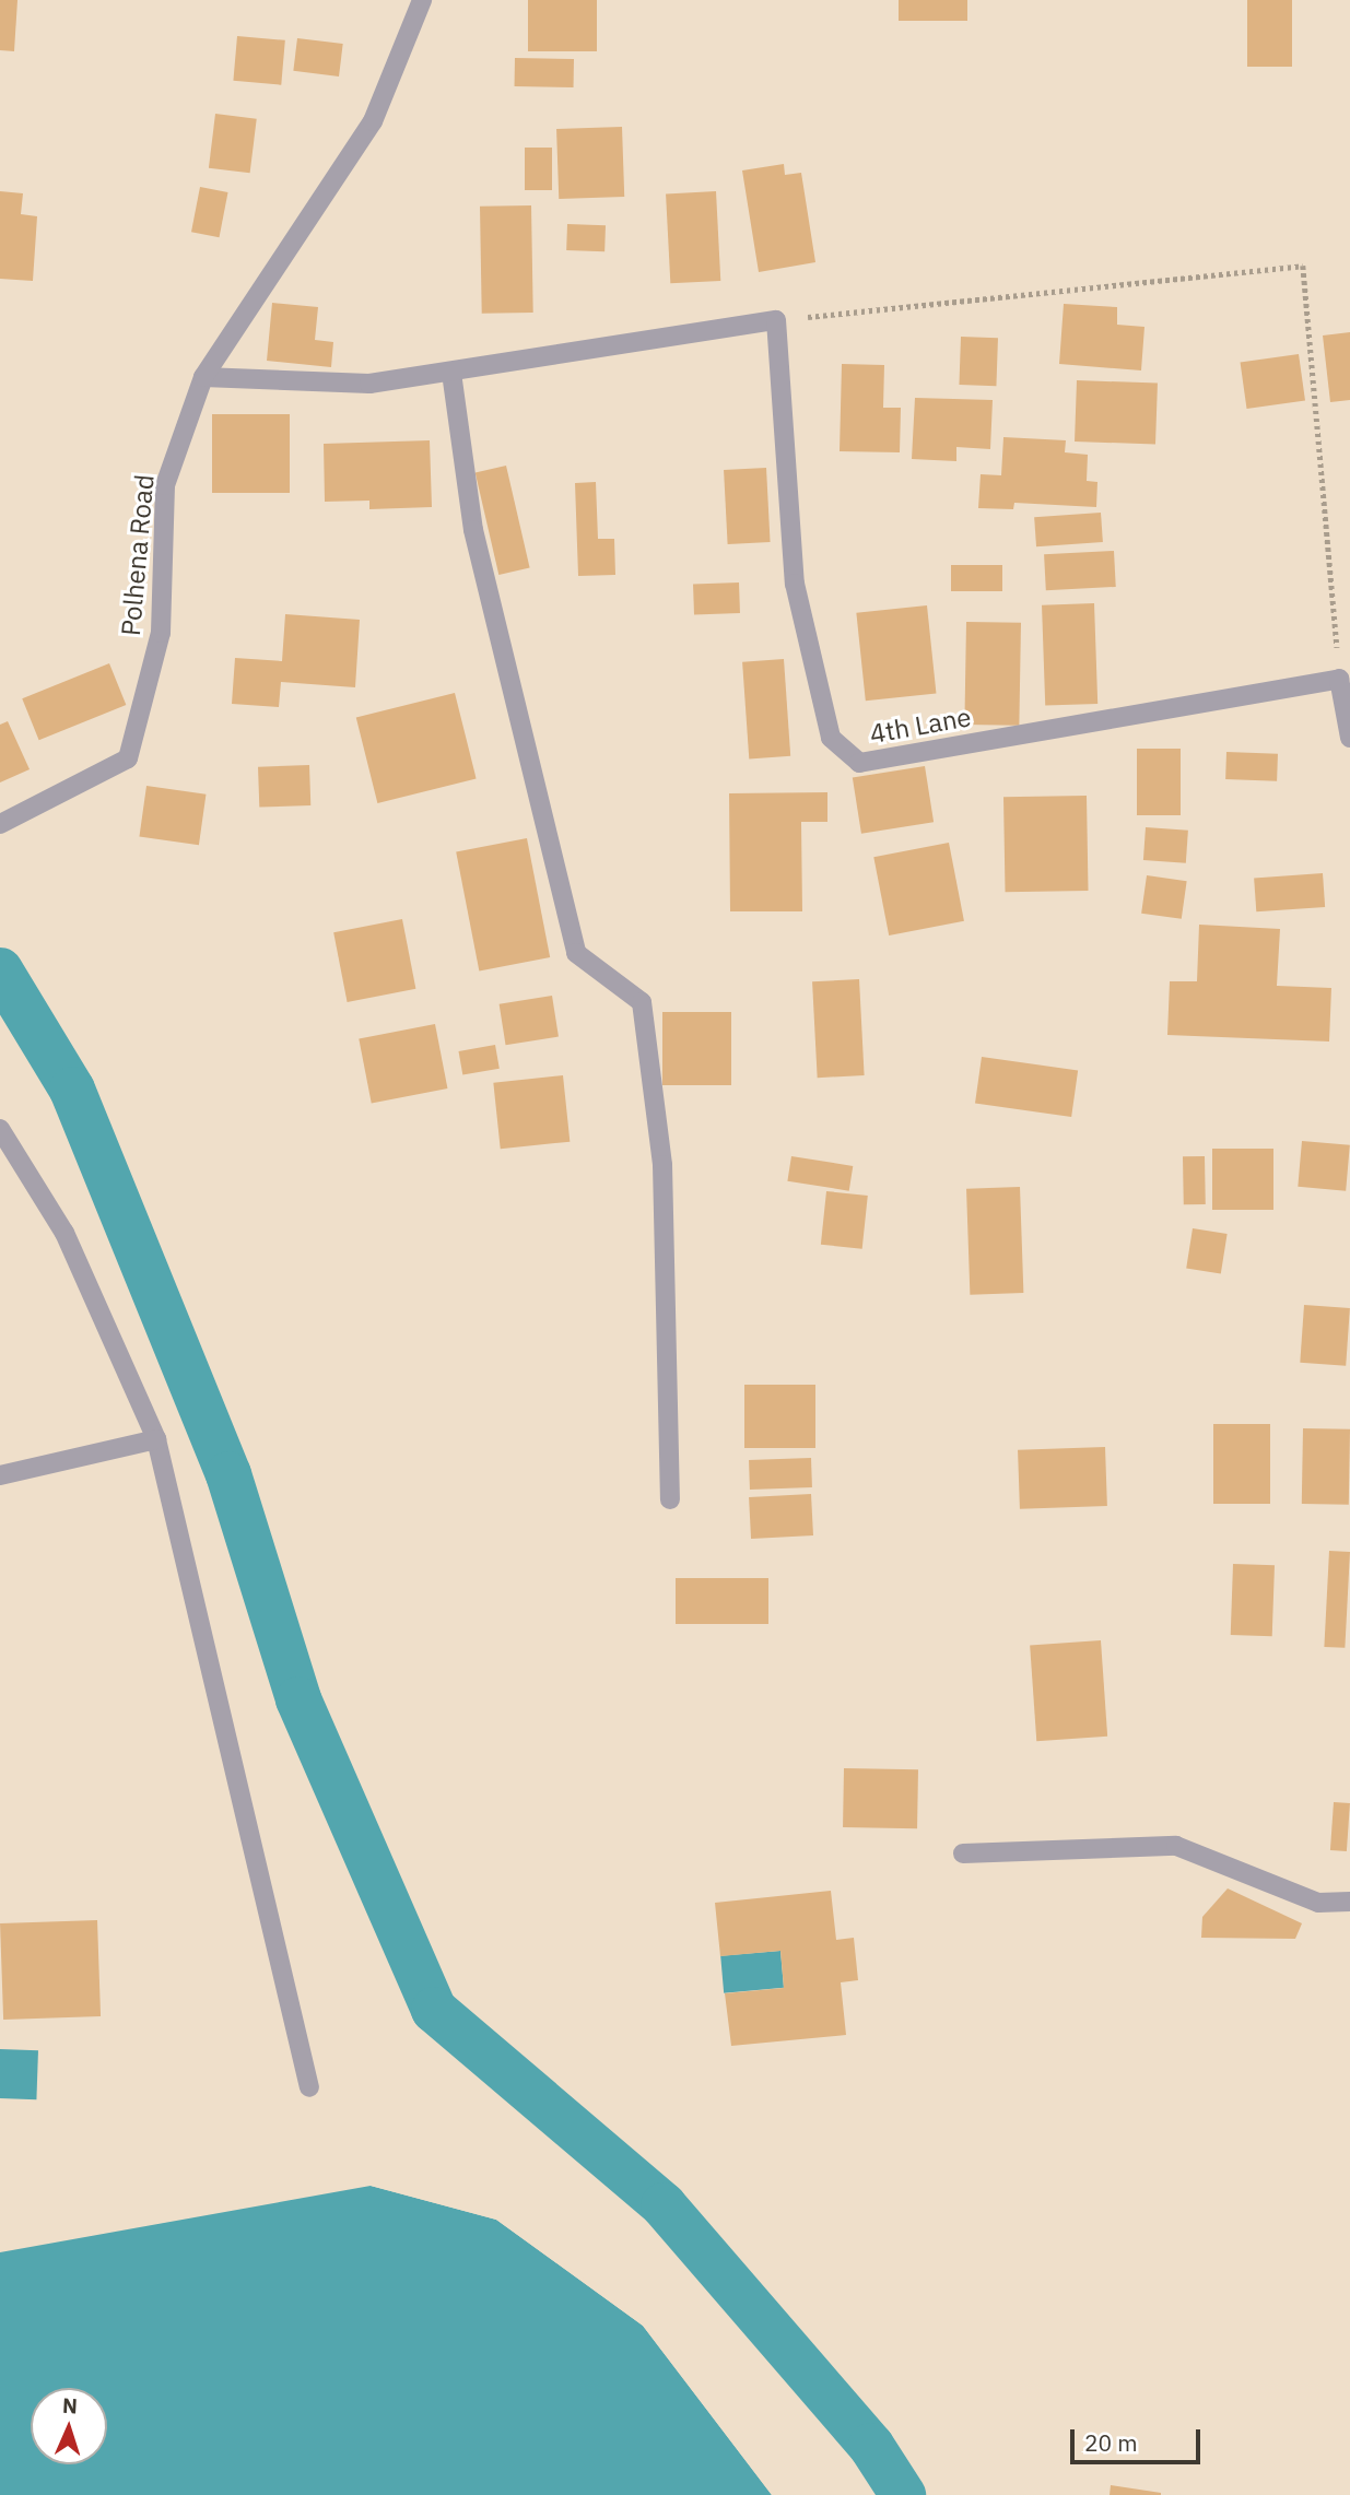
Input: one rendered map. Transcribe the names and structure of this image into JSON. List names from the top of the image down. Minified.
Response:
{"streets":{"street":["Polhena Road","4th Lane"]},"scale_bar":"20 m","north":"top"}
